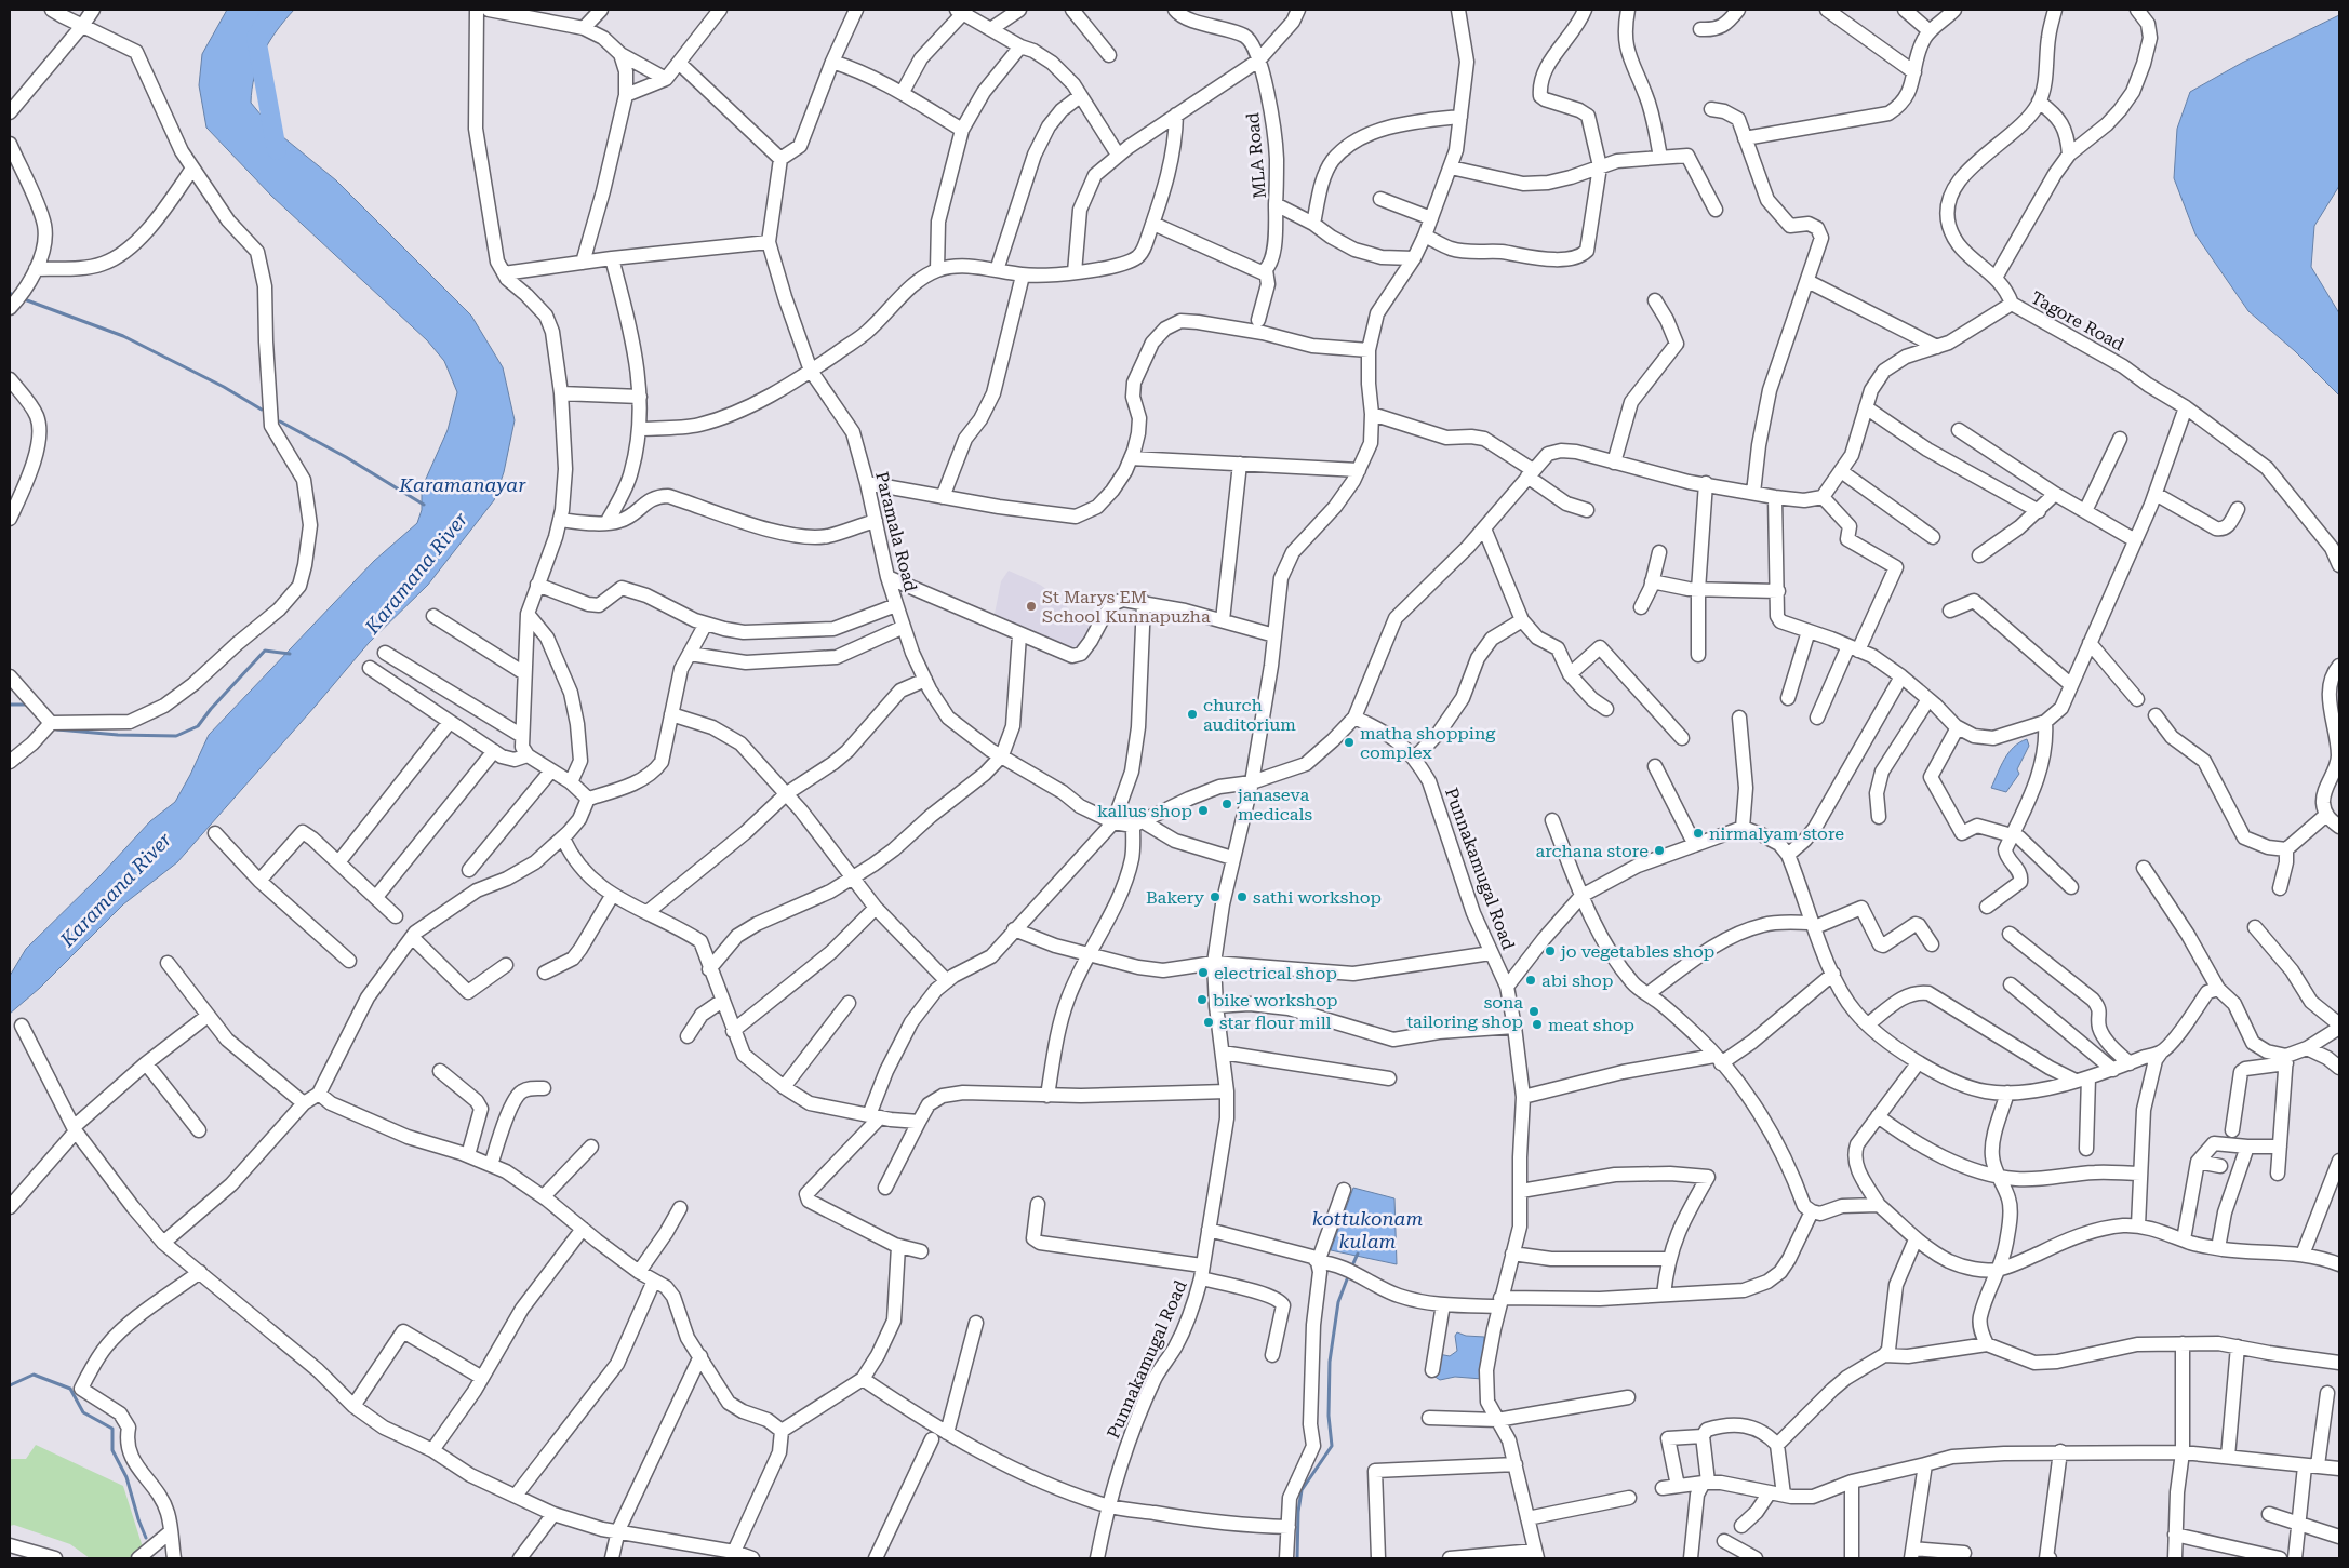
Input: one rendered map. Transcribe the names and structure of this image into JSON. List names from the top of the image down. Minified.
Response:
{"streets":{"street":["MLA Road","Tagore Road","Paramala Road","Punnakamugal Road"]},"crossings":[["MLA Road","Punnakamugal Road"]],"water":["Karamanayar","Karamana River","kottukonam kulam"],"places":["St Marys EM School Kunnapuzha","church auditorium","matha shopping complex","janaseva medicals","kallus shop","nirmalyam store","archana store","Bakery","sathi workshop","jo vegetables shop","electrical shop","abi shop","bike workshop","sona tailoring shop","star flour mill","meat shop"]}
